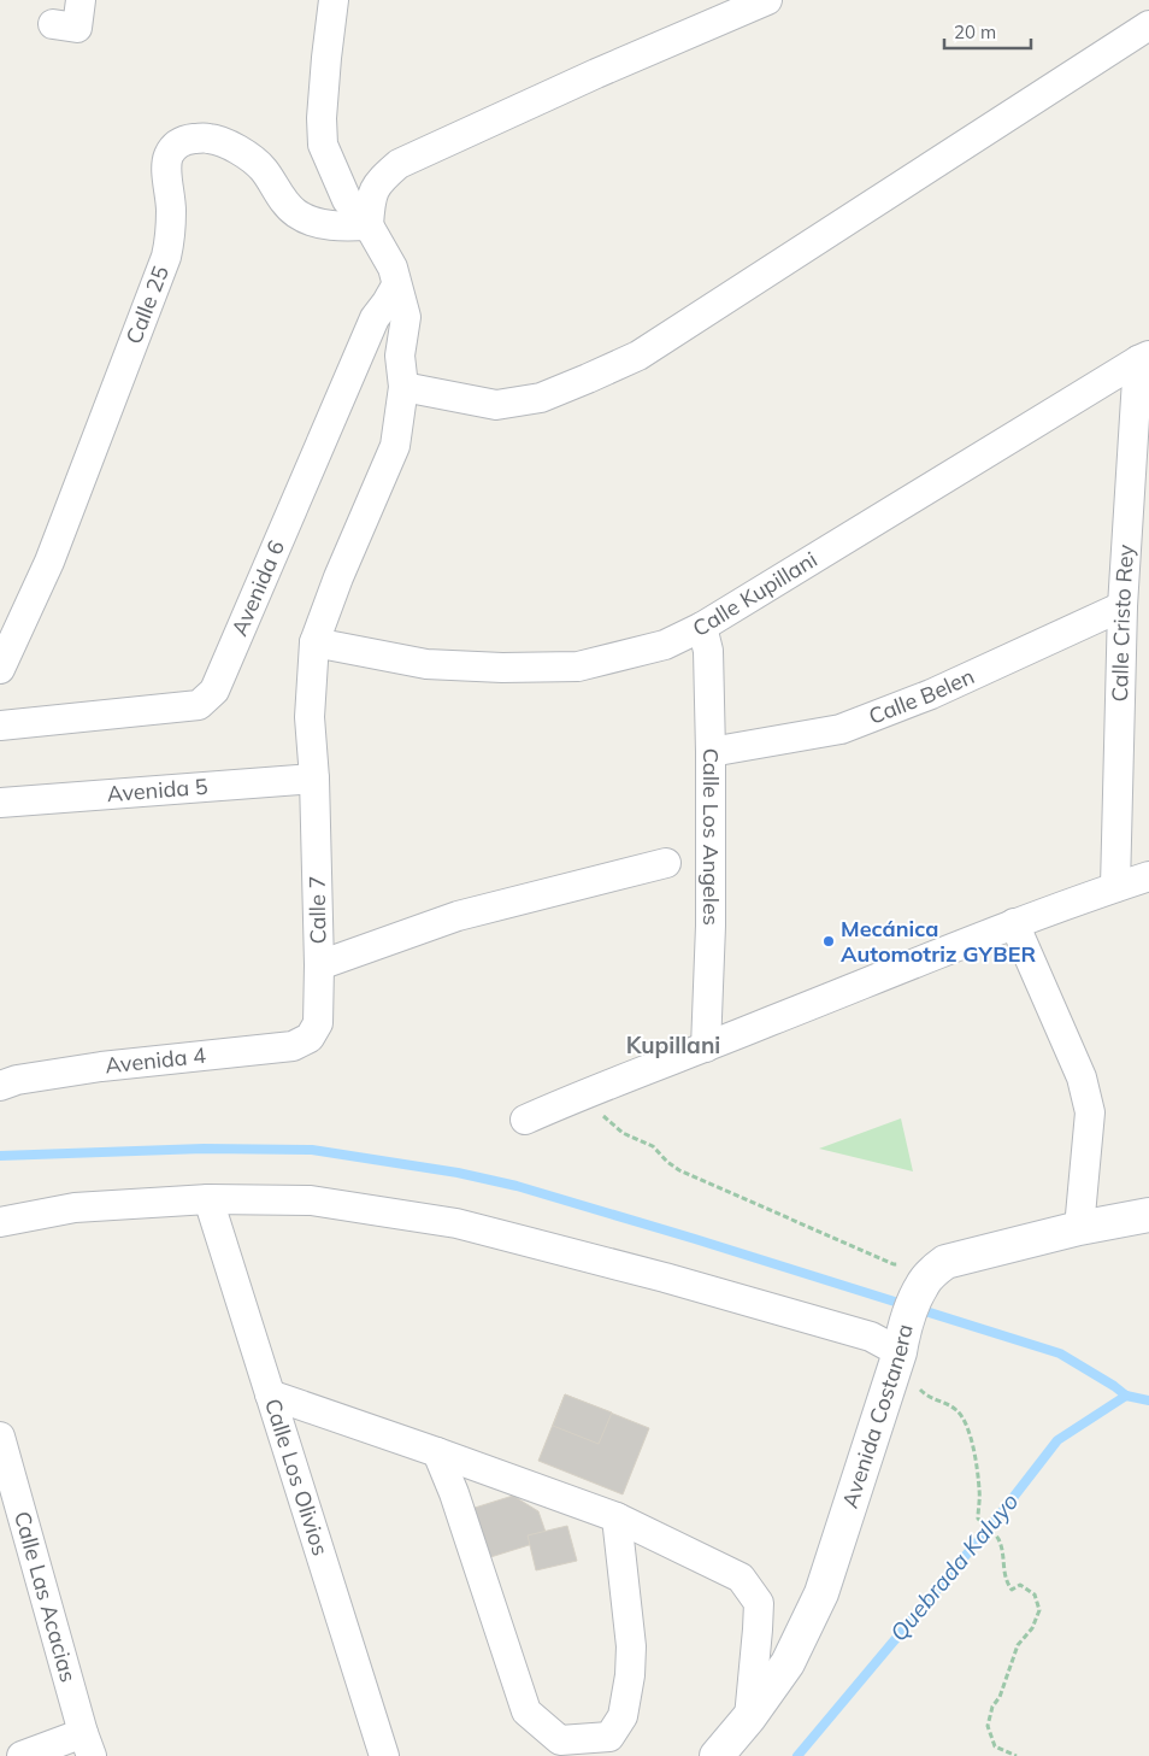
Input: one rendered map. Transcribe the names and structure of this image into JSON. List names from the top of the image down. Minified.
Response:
{"streets":{"main road":["Avenida Costanera"],"street":["Calle 25","Avenida 6","Calle Kupillani","Calle Cristo Rey","Calle Belen","Avenida 5","Calle Los Angeles","Calle 7","Avenida 4","Calle Los Olivios","Calle Las Acacias"]},"crossings":[["Calle 25","Calle 7"],["Avenida 6","Calle 7"],["Calle Kupillani","Calle Cristo Rey"],["Calle Kupillani","Calle Los Angeles"],["Calle Kupillani","Calle 7"],["Calle Cristo Rey","Calle Belen"],["Calle Belen","Calle Los Angeles"],["Avenida 5","Calle 7"],["Calle 7","Avenida 4"]],"districts":["Kupillani"],"water":["Quebrada Kaluyo"],"places":["Mecánica Automotriz GYBER"],"scale_bar":"20 m"}
